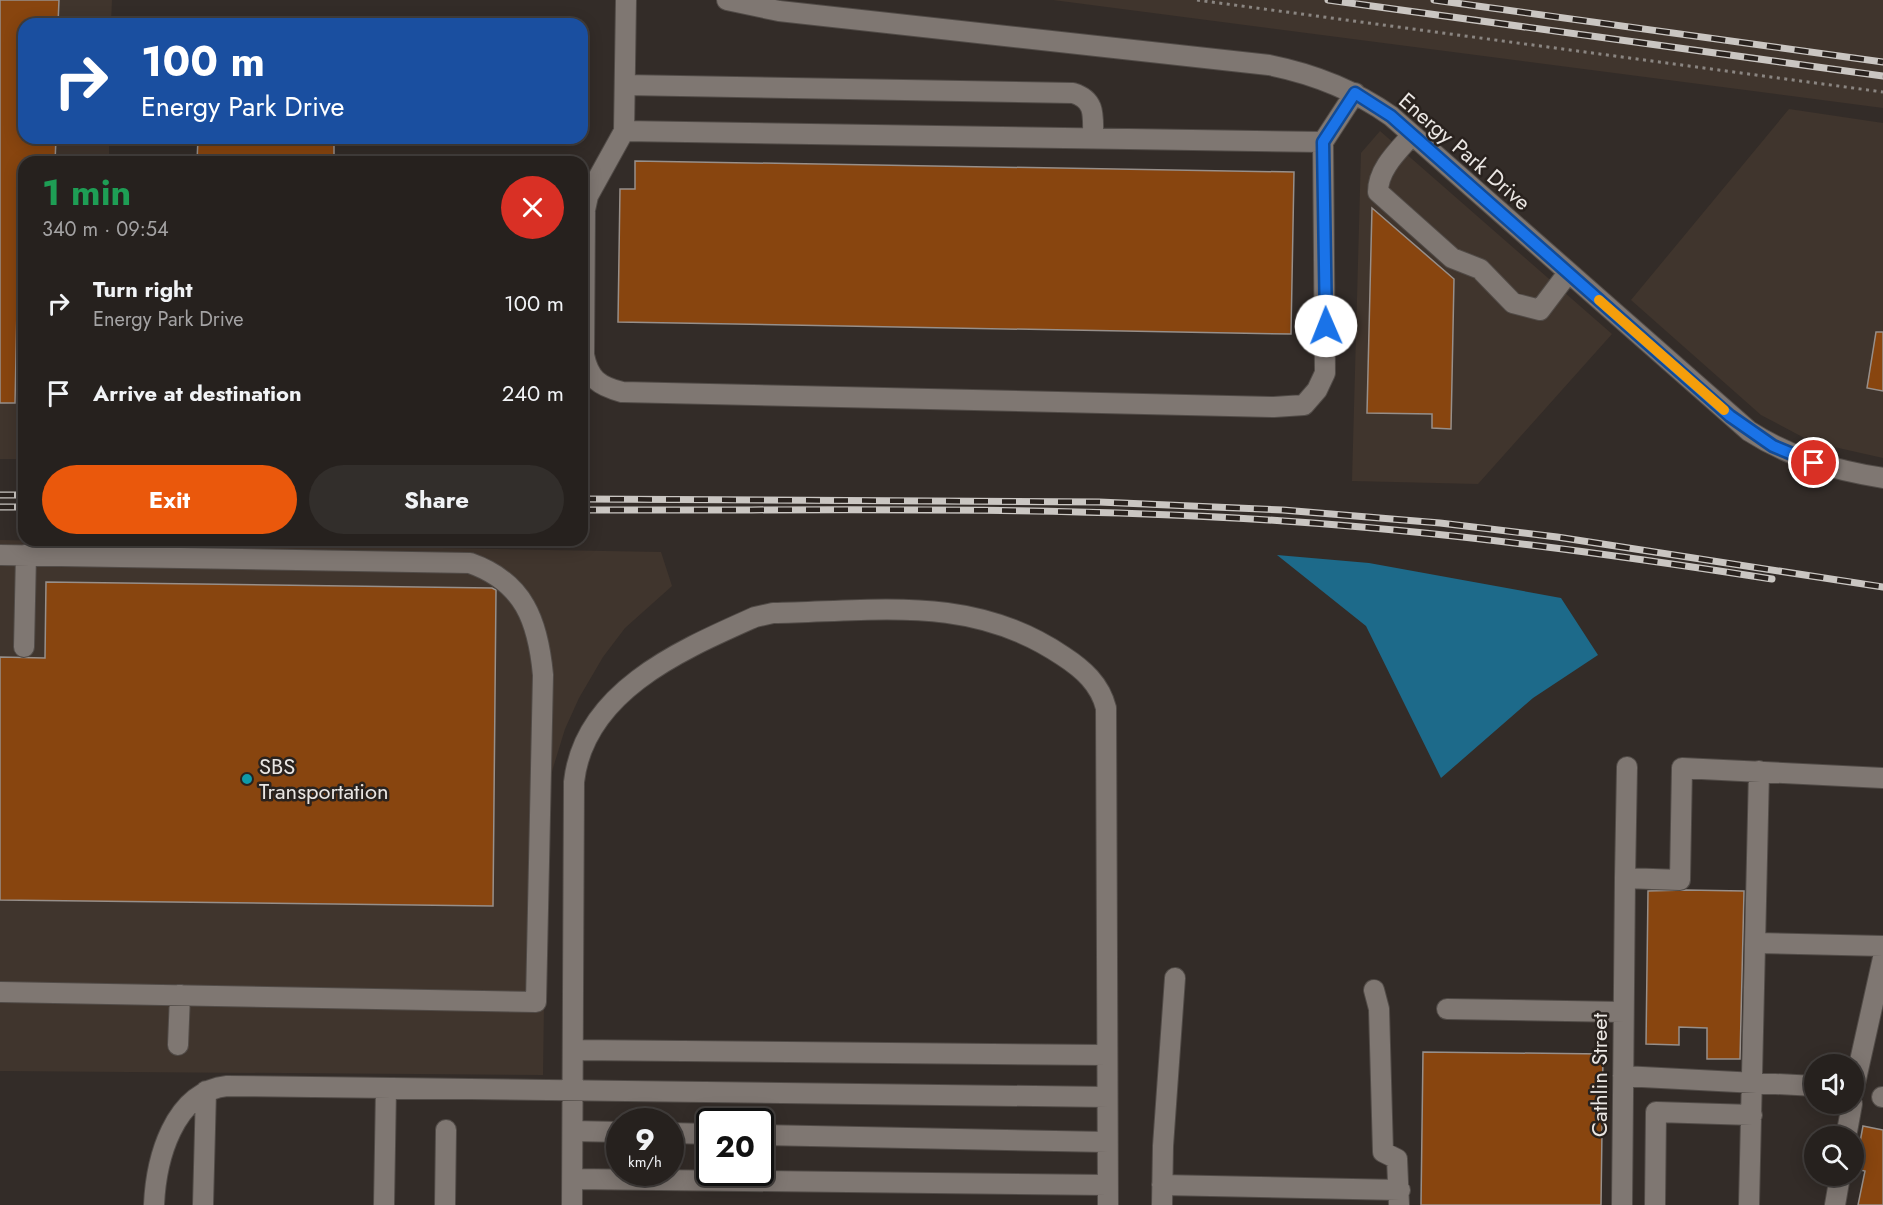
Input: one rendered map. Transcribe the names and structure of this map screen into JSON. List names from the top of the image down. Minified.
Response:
{"streets":{"street":["Energy Park Drive","Cathlin Street"]},"places":["SBS Transportation"],"page":{"turn":["100 m","Energy Park Drive"],"heading":["1 min","340 m · 09:54"],"list":[{"name":"Turn right","note":"Energy Park Drive","value":"100 m"},{"name":"Arrive at destination","value":"240 m"}],"buttons":["Exit","Share"],"speed":"9 km/h","limit":"20"}}
